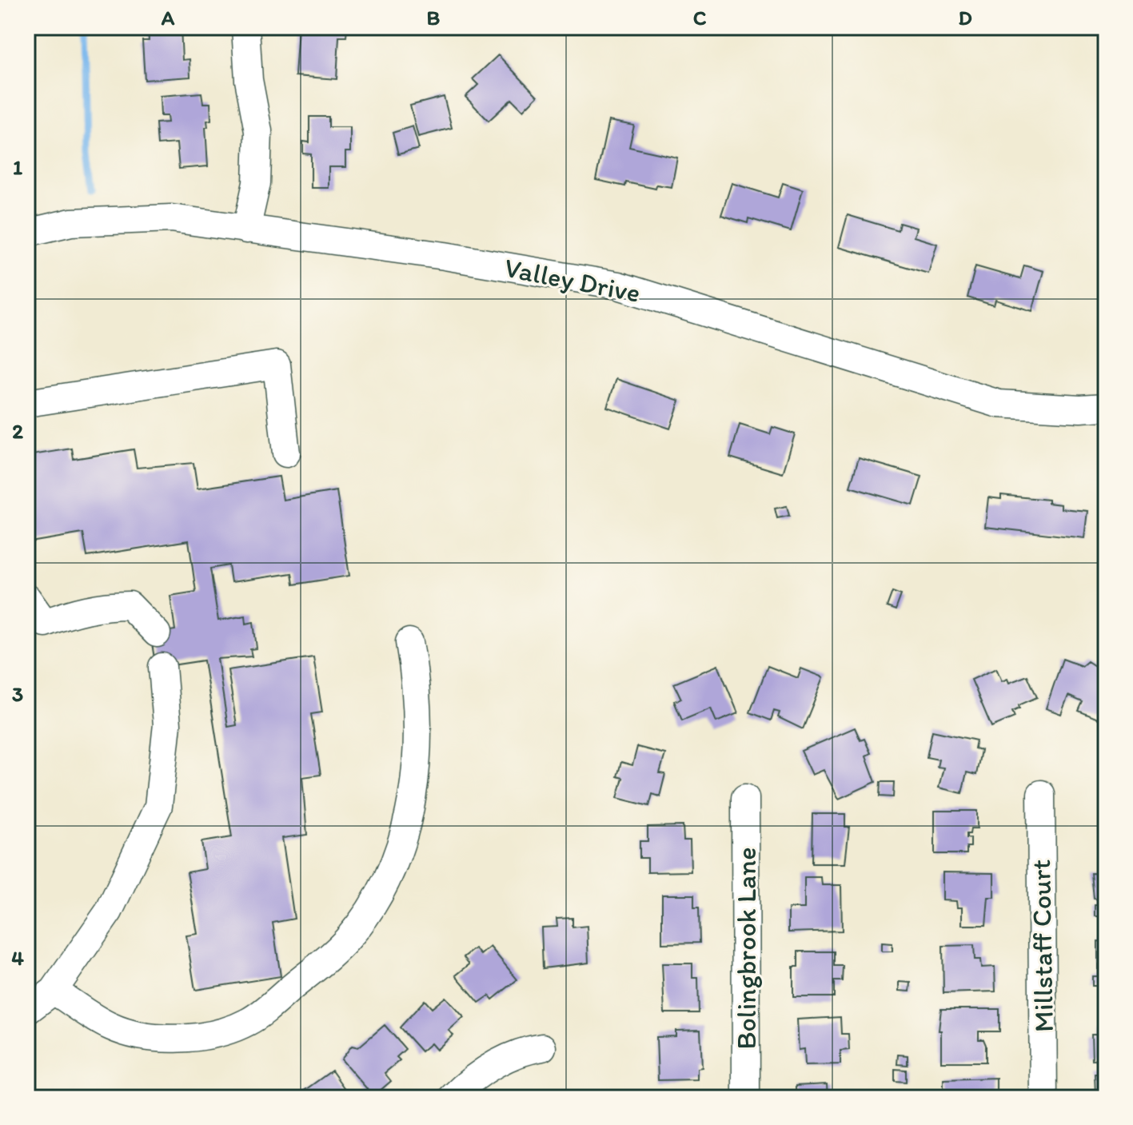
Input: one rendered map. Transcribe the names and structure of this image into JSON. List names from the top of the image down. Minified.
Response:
{"streets":{"street":["Valley Drive","Millstaff Court","Bolingbrook Lane"]},"grid":{"columns":["A","B","C","D"],"rows":["1","2","3","4"]}}
